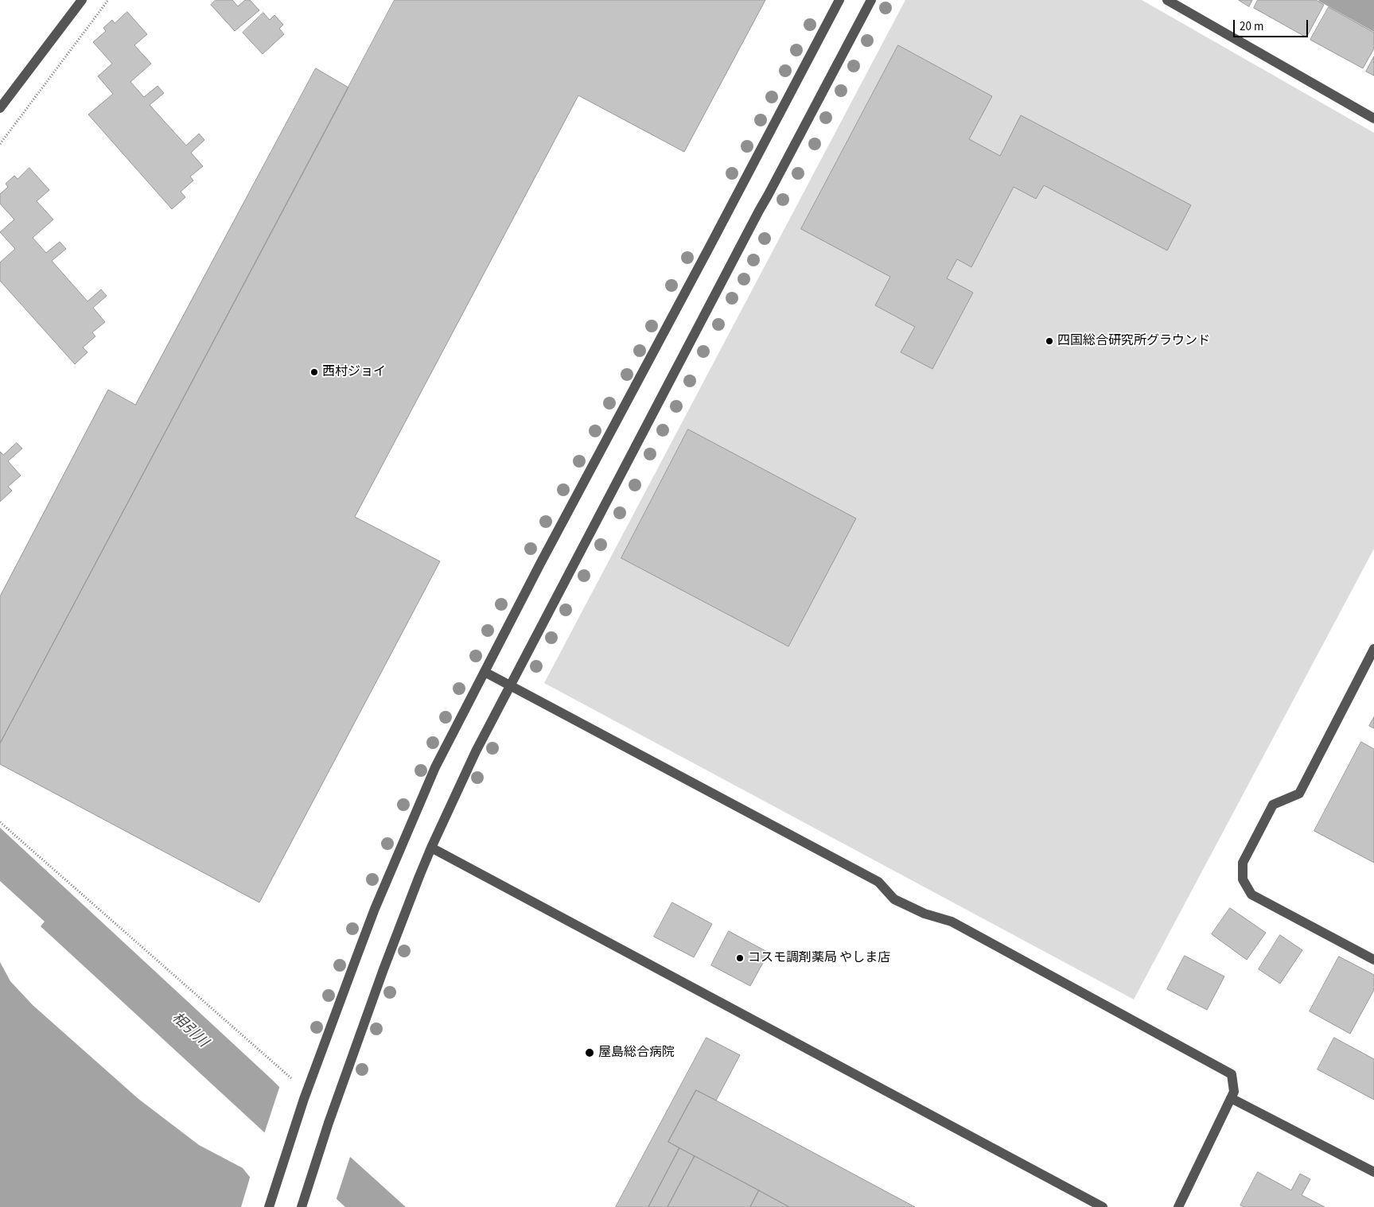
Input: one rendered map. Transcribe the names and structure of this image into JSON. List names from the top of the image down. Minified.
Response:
{"water":["相引川"],"places":["四国総合研究所グラウンド","西村ジョイ","コスモ調剤薬局 やしま店","屋島総合病院"],"scale_bar":"20 m"}
